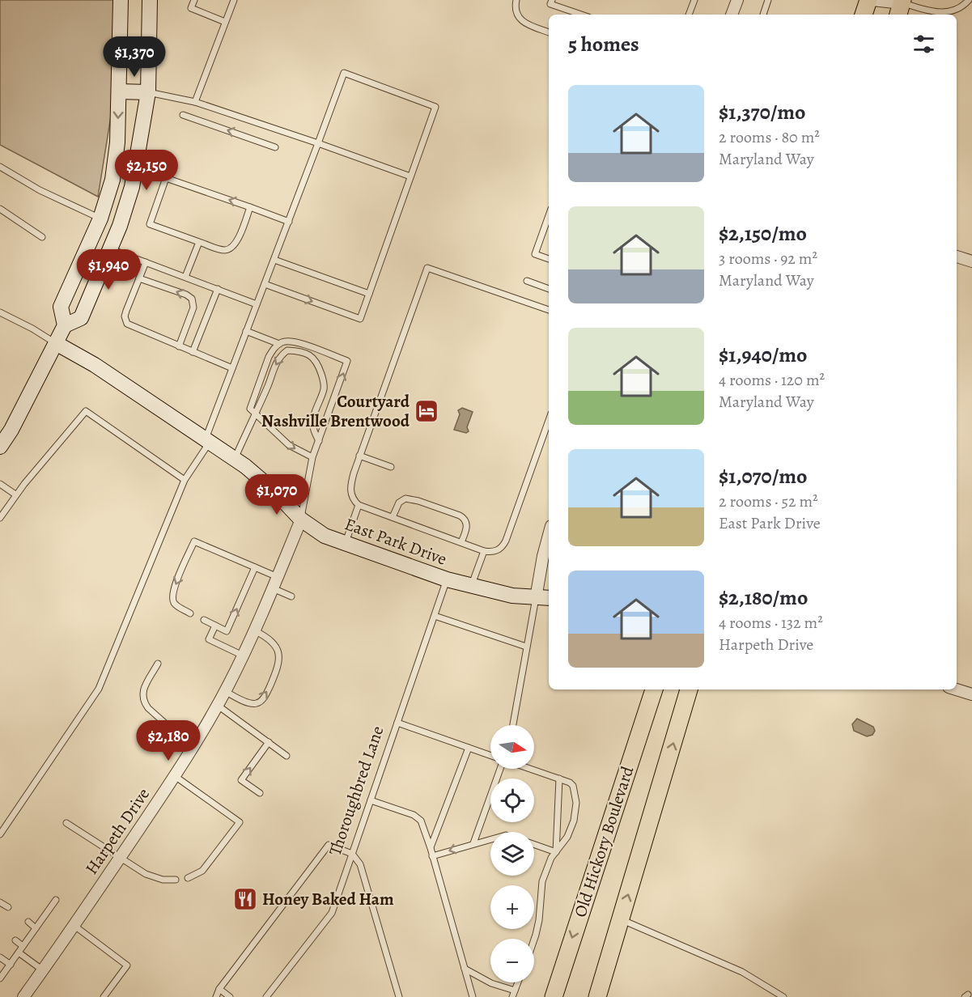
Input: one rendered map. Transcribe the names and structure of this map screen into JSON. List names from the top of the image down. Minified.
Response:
{"streets":{"main road":["East Park Drive","Old Hickory Boulevard"],"street":["Harpeth Drive"],"lane":["Thoroughbred Lane"]},"crossings":[["East Park Drive","Thoroughbred Lane"],["East Park Drive","Harpeth Drive"]],"places":{"hotel":["Courtyard Nashville Brentwood"],"restaurant":["Honey Baked Ham"]},"north":"right","page":{"heading":"5 homes","price":["$1,370","$2,150","$1,940","$1,070","$2,180"],"list":[{"name":"$1,370/mo","note":"2 rooms · 80 m² · Maryland Way"},{"name":"$2,150/mo","note":"3 rooms · 92 m² · Maryland Way"},{"name":"$1,940/mo","note":"4 rooms · 120 m² · Maryland Way"},{"name":"$1,070/mo","note":"2 rooms · 52 m² · East Park Drive"},{"name":"$2,180/mo","note":"4 rooms · 132 m² · Harpeth Drive"}],"map_buttons":["+","−"]}}
